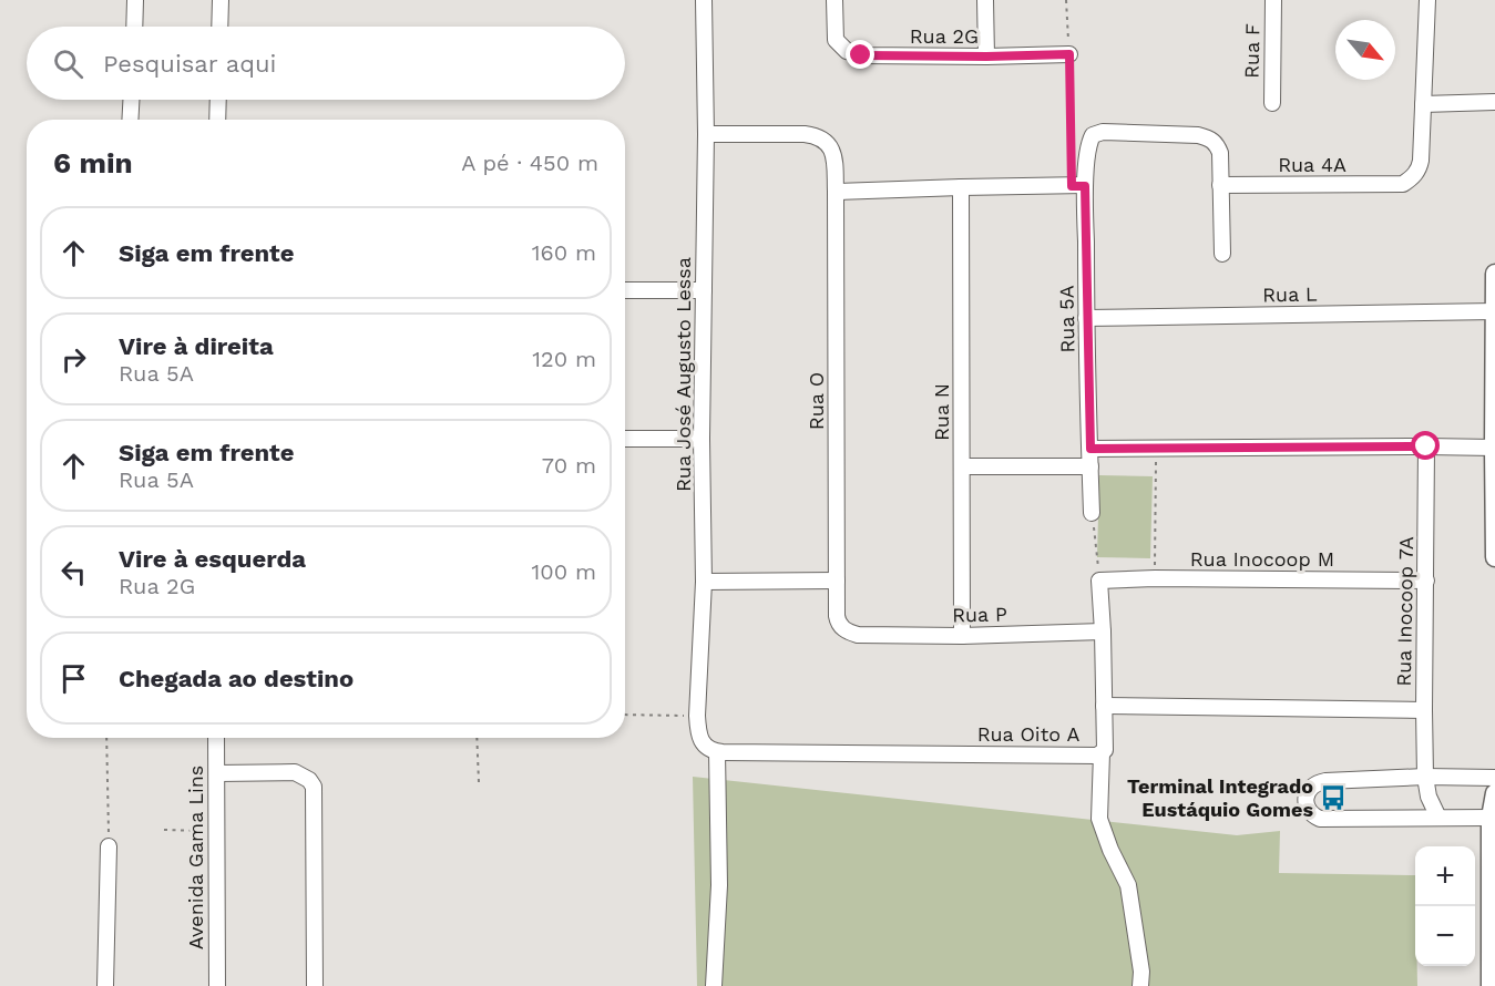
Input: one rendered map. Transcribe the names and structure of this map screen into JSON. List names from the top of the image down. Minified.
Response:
{"streets":{"street":["Rua 2G","Rua F","Rua 4A","Rua L","Rua 5A","Rua José Augusto Lessa","Rua O","Rua N","Rua Inocoop M","Rua Inocoop 7A","Rua P","Rua Oito A","Avenida Gama Lins"]},"crossings":[["Rua 4A","Rua 5A"],["Rua L","Rua 5A"],["Rua José Augusto Lessa","Rua O"],["Rua José Augusto Lessa","Rua Oito A"],["Rua O","Rua P"],["Rua N","Rua P"],["Rua Inocoop M","Rua Inocoop 7A"],["Rua Inocoop 7A","Rua Oito A"]],"places":{"bus stop":["Terminal Integrado Eustáquio Gomes"]},"north":"bottom right","page":{"search":"Pesquisar aqui","heading":["6 min","A pé · 450 m"],"list":[["Siga em frente","160 m"],["Vire à direita","Rua 5A","120 m"],["Siga em frente","Rua 5A","70 m"],["Vire à esquerda","Rua 2G","100 m"],"Chegada ao destino"],"map_buttons":["+","−"]}}
